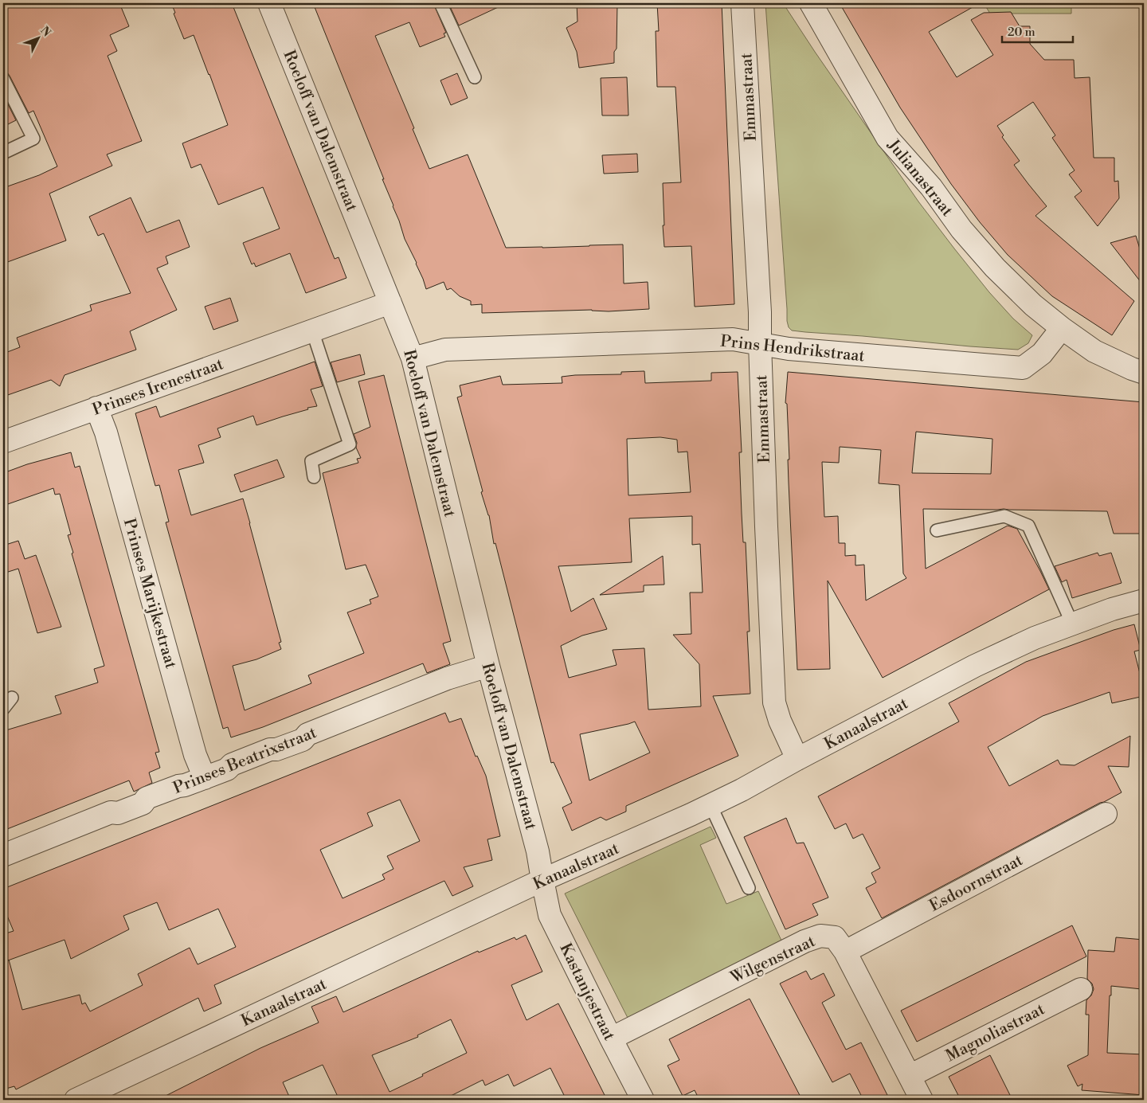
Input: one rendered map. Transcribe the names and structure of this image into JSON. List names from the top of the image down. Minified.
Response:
{"streets":{"street":["Emmastraat","Roeloff van Dalemstraat","Julianastraat","Prins Hendrikstraat","Prinses Irenestraat","Prinses Marijkestraat","Kanaalstraat","Prinses Beatrixstraat","Esdoornstraat","Wilgenstraat","Kastanjestraat","Magnoliastraat"]},"crossings":[["Emmastraat","Prins Hendrikstraat"],["Emmastraat","Kanaalstraat"],["Roeloff van Dalemstraat","Prins Hendrikstraat"],["Roeloff van Dalemstraat","Prinses Irenestraat"],["Roeloff van Dalemstraat","Kanaalstraat"],["Roeloff van Dalemstraat","Prinses Beatrixstraat"],["Roeloff van Dalemstraat","Kastanjestraat"],["Julianastraat","Prins Hendrikstraat"],["Prinses Irenestraat","Prinses Marijkestraat"],["Prinses Marijkestraat","Prinses Beatrixstraat"],["Kanaalstraat","Kastanjestraat"],["Esdoornstraat","Wilgenstraat"],["Wilgenstraat","Kastanjestraat"],["Wilgenstraat","Magnoliastraat"]],"scale_bar":"20 m","north":"top right"}
